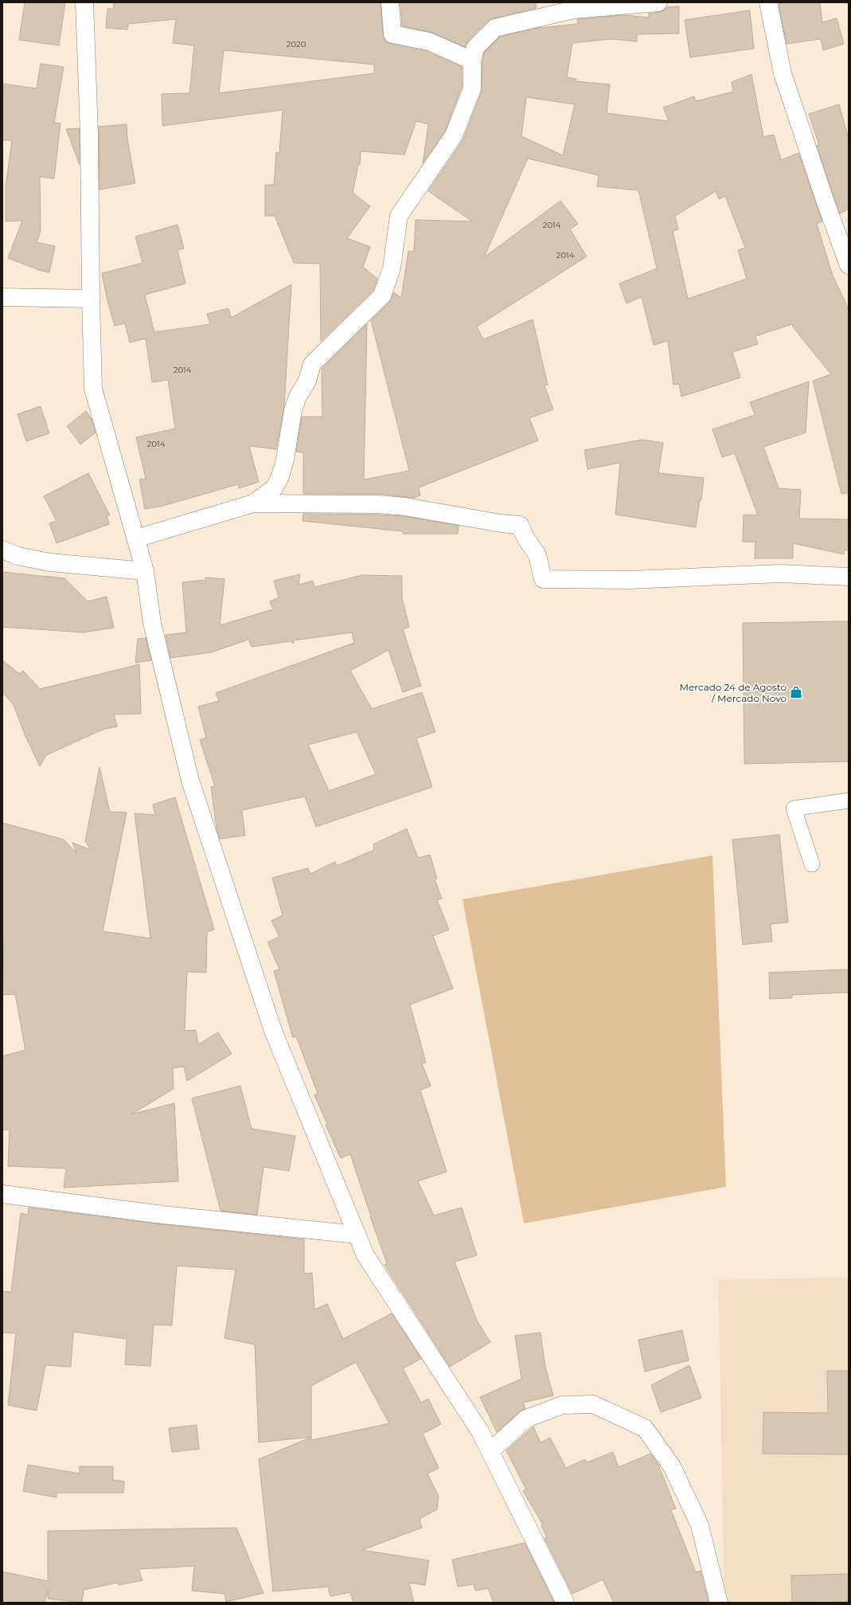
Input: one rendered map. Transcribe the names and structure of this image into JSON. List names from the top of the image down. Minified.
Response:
{"places":{"shop":["Mercado 24 de Agosto / Mercado Novo"]},"house_numbers":["2020","2014","2014","2014","2014"]}
